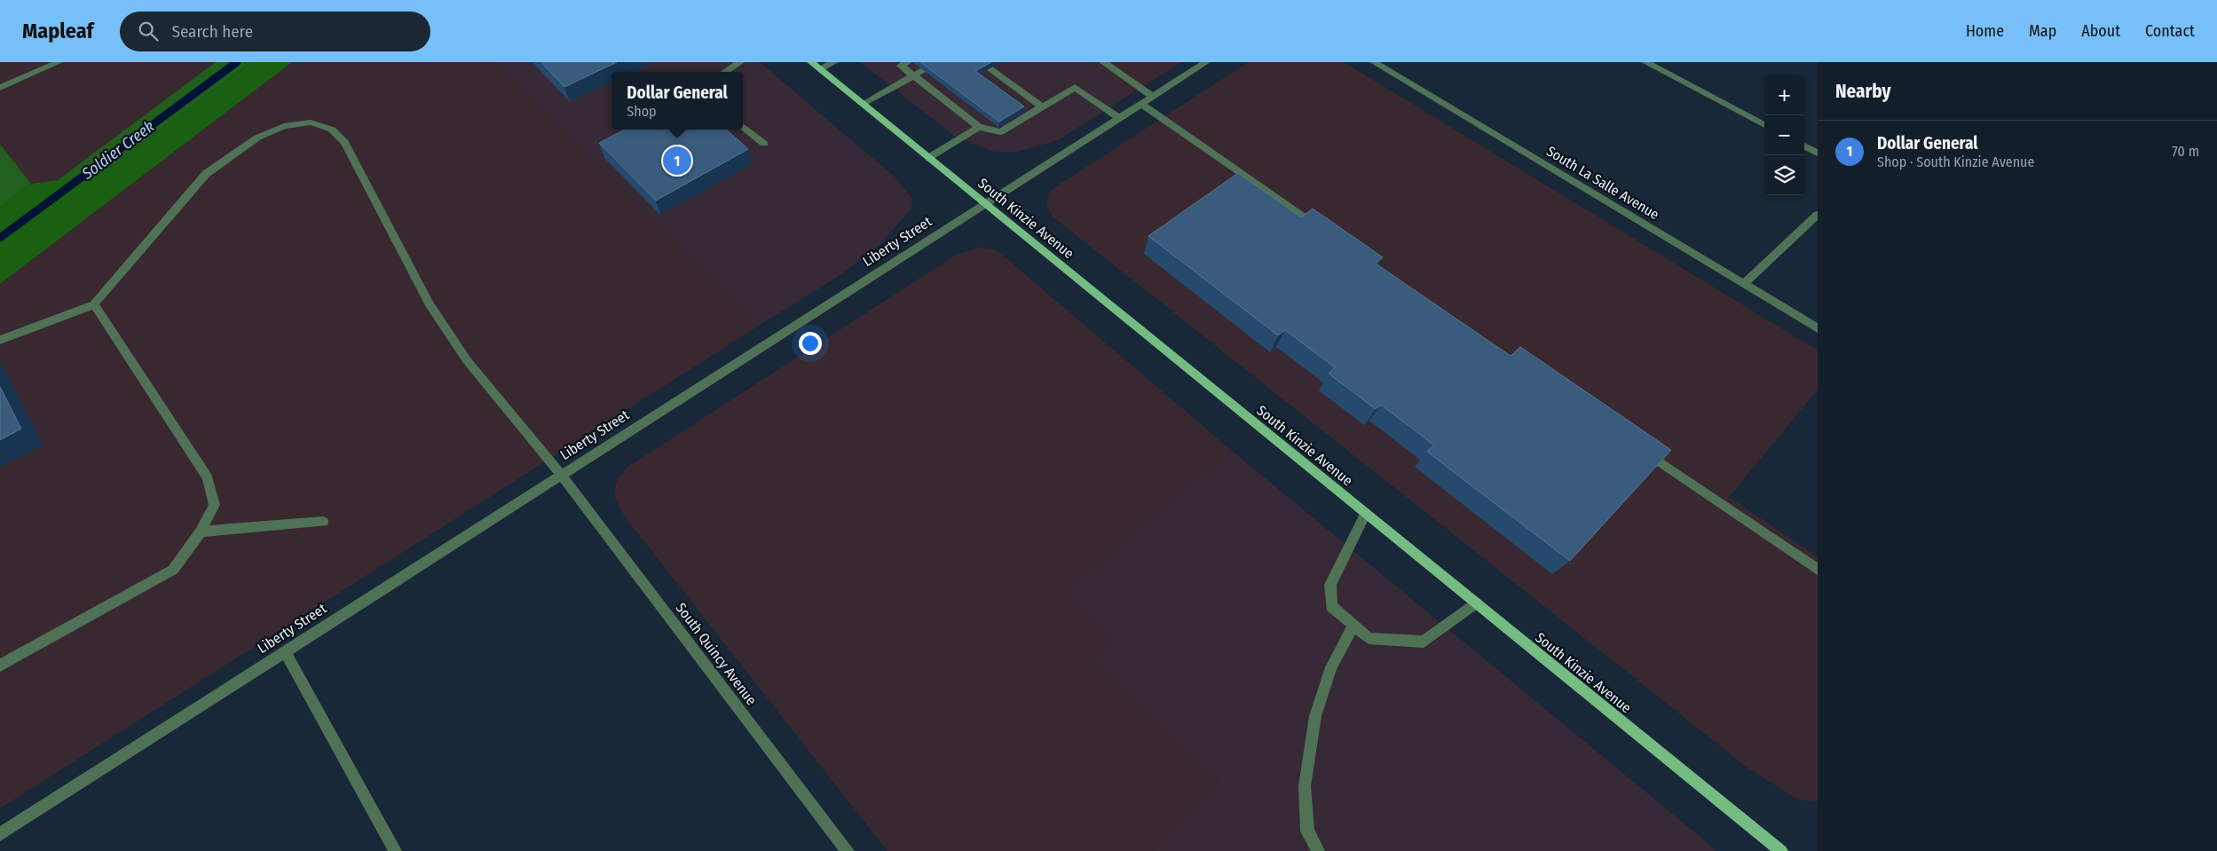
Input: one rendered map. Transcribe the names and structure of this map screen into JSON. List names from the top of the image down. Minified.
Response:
{"streets":{"main road":["South Kinzie Avenue"],"street":["South La Salle Avenue","Liberty Street","South Quincy Avenue"]},"crossings":[["South Kinzie Avenue","Liberty Street"],["Liberty Street","South Quincy Avenue"]],"water":["Soldier Creek"],"page":{"header":"Mapleaf","search":"Search here","nav":["Home","Map","About","Contact"],"heading":"Nearby","popup":["Dollar General","Shop"],"map_buttons":["+","−"],"list":[{"mark":"1","name":"Dollar General","note":"Shop · South Kinzie Avenue","value":"70 m"}],"pins":"1"}}
